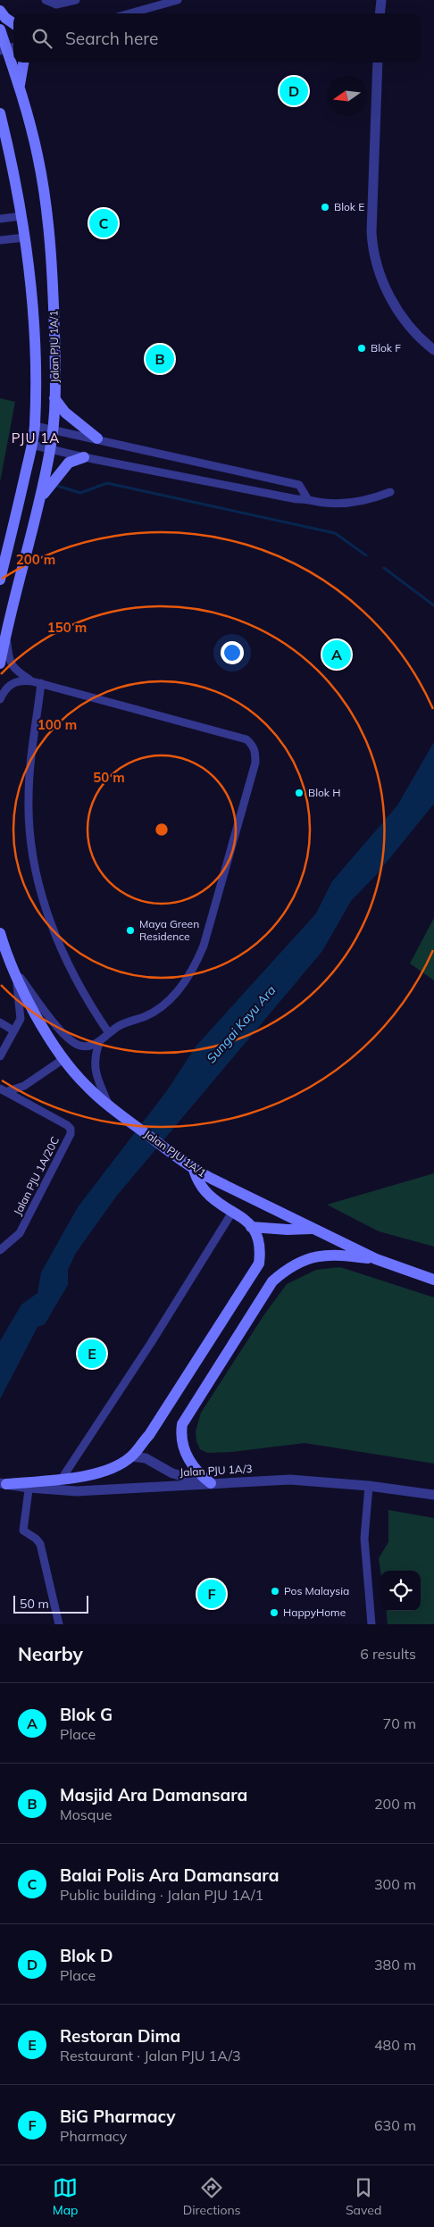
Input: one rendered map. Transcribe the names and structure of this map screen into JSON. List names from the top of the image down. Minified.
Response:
{"streets":{"main road":["Jalan PJU 1A/1"],"street":["Jalan PJU 1A/20C","Jalan PJU 1A/3"]},"districts":["PJU 1A"],"water":["Sungai Kayu Ara"],"places":["Blok E","Blok F","Blok H","Maya Green Residence","Pos Malaysia","HappyHome"],"scale_bar":"50 m","north":"left","page":{"search":"Search here","pins":["D","C","B","A","E","F"],"scale":"50 m","heading":["Nearby","6 results"],"list":[{"mark":"A","name":"Blok G","note":"Place","value":"70 m"},{"mark":"B","name":"Masjid Ara Damansara","note":"Mosque","value":"200 m"},{"mark":"C","name":"Balai Polis Ara Damansara","note":"Public building · Jalan PJU 1A/1","value":"300 m"},{"mark":"D","name":"Blok D","note":"Place","value":"380 m"},{"mark":"E","name":"Restoran Dima","note":"Restaurant · Jalan PJU 1A/3","value":"480 m"},{"mark":"F","name":"BiG Pharmacy","note":"Pharmacy","value":"630 m"}],"nav":["Map","Directions","Saved"]},"rings":["200 m","150 m","100 m","50 m"]}
